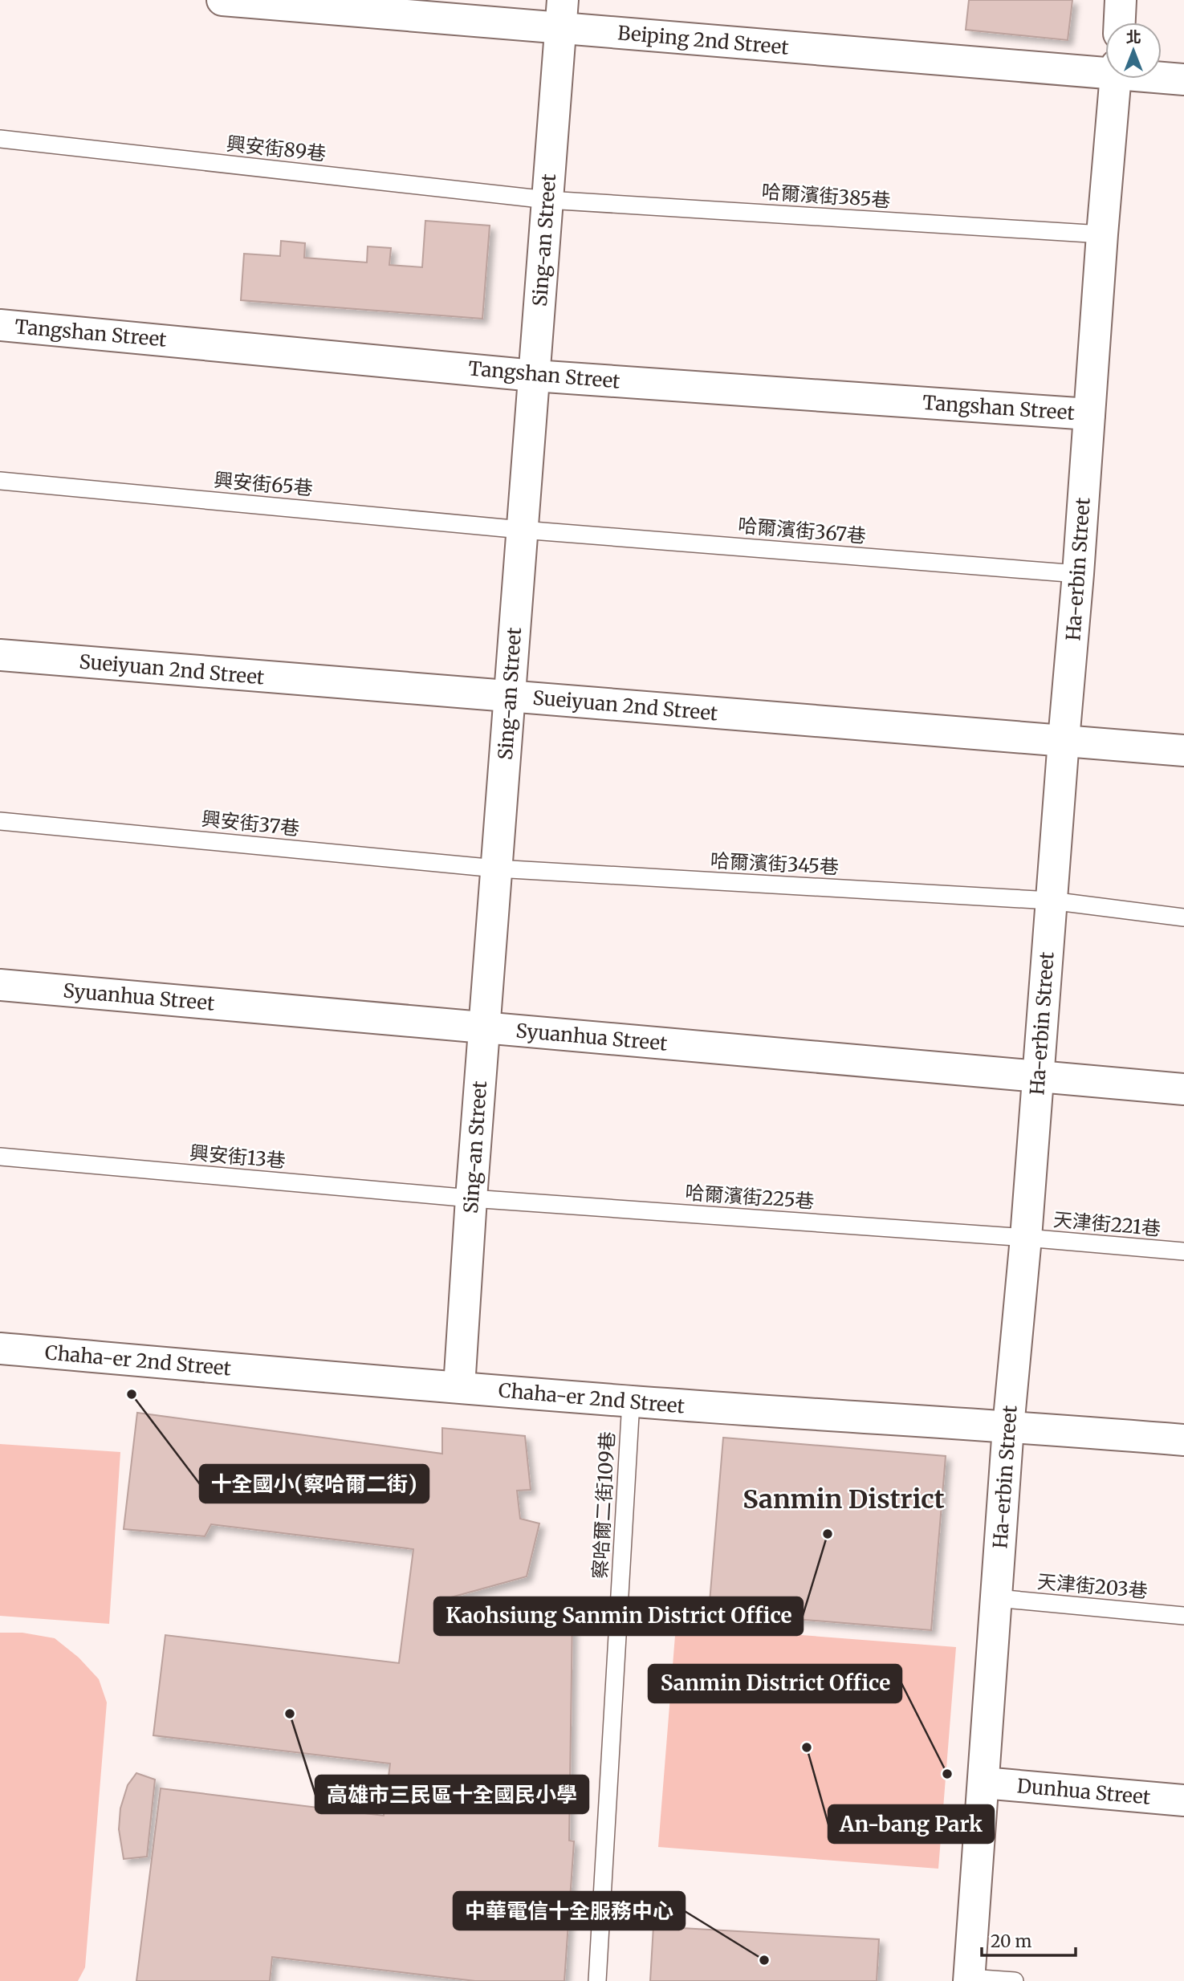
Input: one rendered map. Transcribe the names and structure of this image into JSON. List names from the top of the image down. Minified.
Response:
{"streets":{"street":["Beiping 2nd Street","Sing-an Street","Tangshan Street","Ha-erbin Street","Sueiyuan 2nd Street","Syuanhua Street","Chaha-er 2nd Street","Dunhua Street"],"lane":["興安街89巷","哈爾濱街385巷","興安街65巷","哈爾濱街367巷","興安街37巷","哈爾濱街345巷","興安街13巷","哈爾濱街225巷","天津街221巷","察哈爾二街109巷","天津街203巷"]},"crossings":[["Beiping 2nd Street","Sing-an Street"],["興安街89巷","哈爾濱街385巷"],["興安街89巷","Sing-an Street"],["哈爾濱街385巷","Sing-an Street"],["哈爾濱街385巷","Ha-erbin Street"],["Sing-an Street","Tangshan Street"],["Sing-an Street","興安街65巷"],["Sing-an Street","哈爾濱街367巷"],["Sing-an Street","Sueiyuan 2nd Street"],["Sing-an Street","興安街37巷"],["Sing-an Street","哈爾濱街345巷"],["Sing-an Street","Syuanhua Street"],["Sing-an Street","興安街13巷"],["Sing-an Street","哈爾濱街225巷"],["Sing-an Street","Chaha-er 2nd Street"],["Tangshan Street","Ha-erbin Street"],["興安街65巷","哈爾濱街367巷"],["哈爾濱街367巷","Ha-erbin Street"],["Ha-erbin Street","Sueiyuan 2nd Street"],["Ha-erbin Street","哈爾濱街345巷"],["Ha-erbin Street","Syuanhua Street"],["Ha-erbin Street","哈爾濱街225巷"],["Ha-erbin Street","天津街221巷"],["Ha-erbin Street","Chaha-er 2nd Street"],["Ha-erbin Street","天津街203巷"],["Ha-erbin Street","Dunhua Street"],["興安街37巷","哈爾濱街345巷"],["興安街13巷","哈爾濱街225巷"],["哈爾濱街225巷","天津街221巷"],["Chaha-er 2nd Street","察哈爾二街109巷"]],"districts":["Sanmin District"],"places":["十全國小(察哈爾二街)","Kaohsiung Sanmin District Office","高雄市三民區十全國民小學","An-bang Park","Sanmin District Office","中華電信十全服務中心"],"scale_bar":"20 m","north":"top"}
